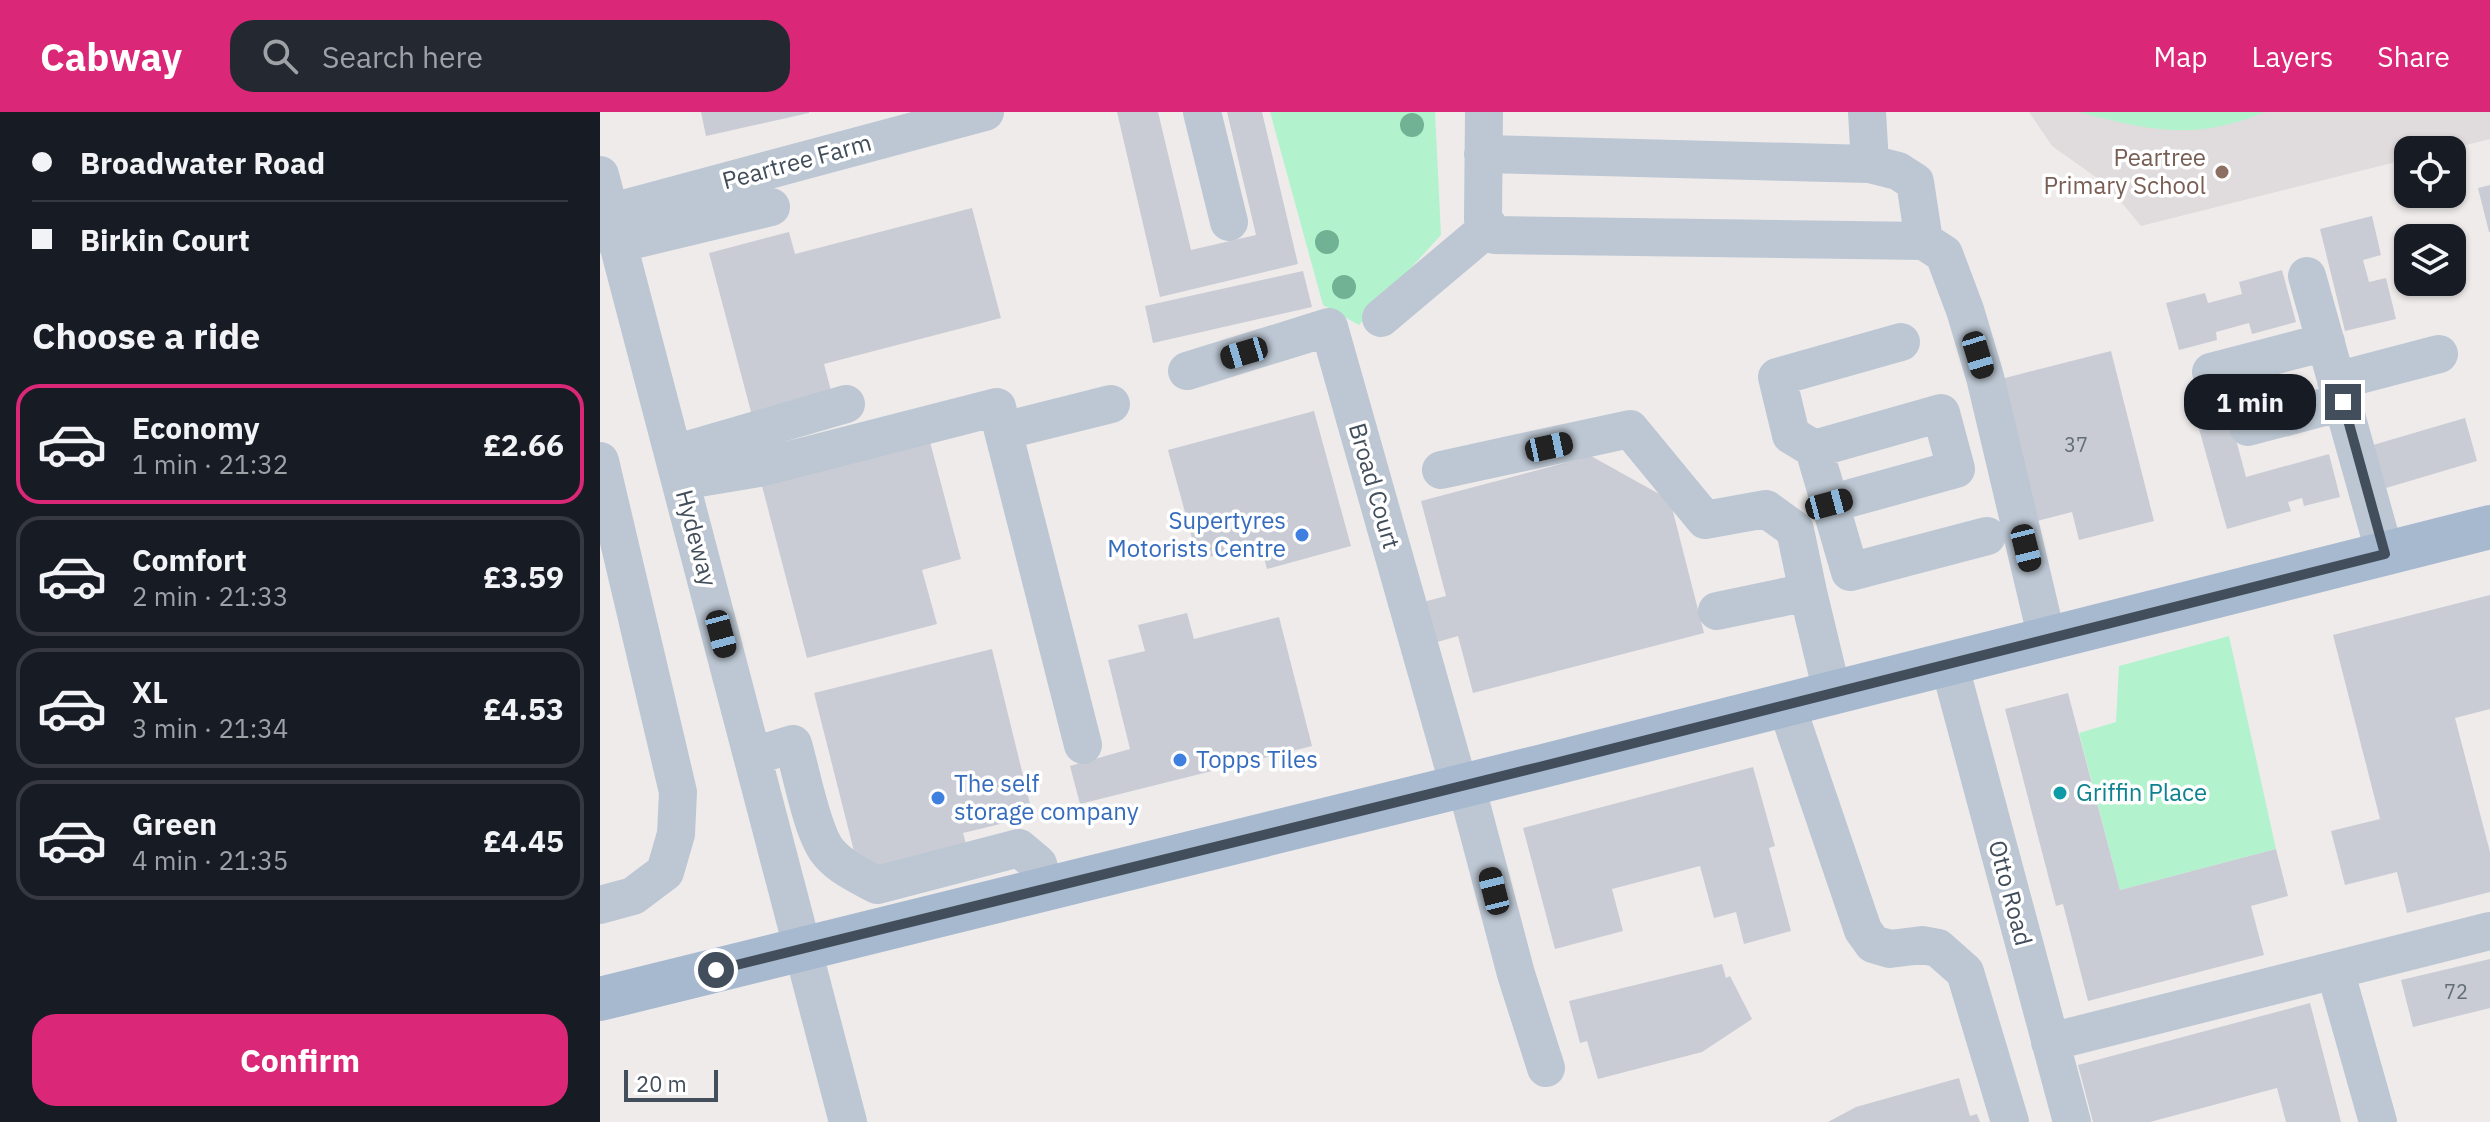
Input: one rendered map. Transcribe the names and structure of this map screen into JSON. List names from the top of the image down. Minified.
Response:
{"streets":{"street":["Peartree Farm","Broad Court","Hydeway","Otto Road"]},"crossings":[["Peartree Farm","Hydeway"]],"places":["Peartree Primary School","Supertyres Motorists Centre","Topps Tiles","Griffin Place","The self storage company"],"house_numbers":["37","72"],"scale_bar":"20 m","page":{"header":"Cabway","search":"Search here","nav":["Map","Layers","Share"],"banner":["Broadwater Road","Birkin Court"],"heading":"Choose a ride","bubble":"1 min","list":[{"name":"Economy","note":"1 min · 21:32","value":"£2.66"},{"name":"Comfort","note":"2 min · 21:33","value":"£3.59"},{"name":"XL","note":"3 min · 21:34","value":"£4.53"},{"name":"Green","note":"4 min · 21:35","value":"£4.45"}],"buttons":"Confirm","scale":"20 m"}}
